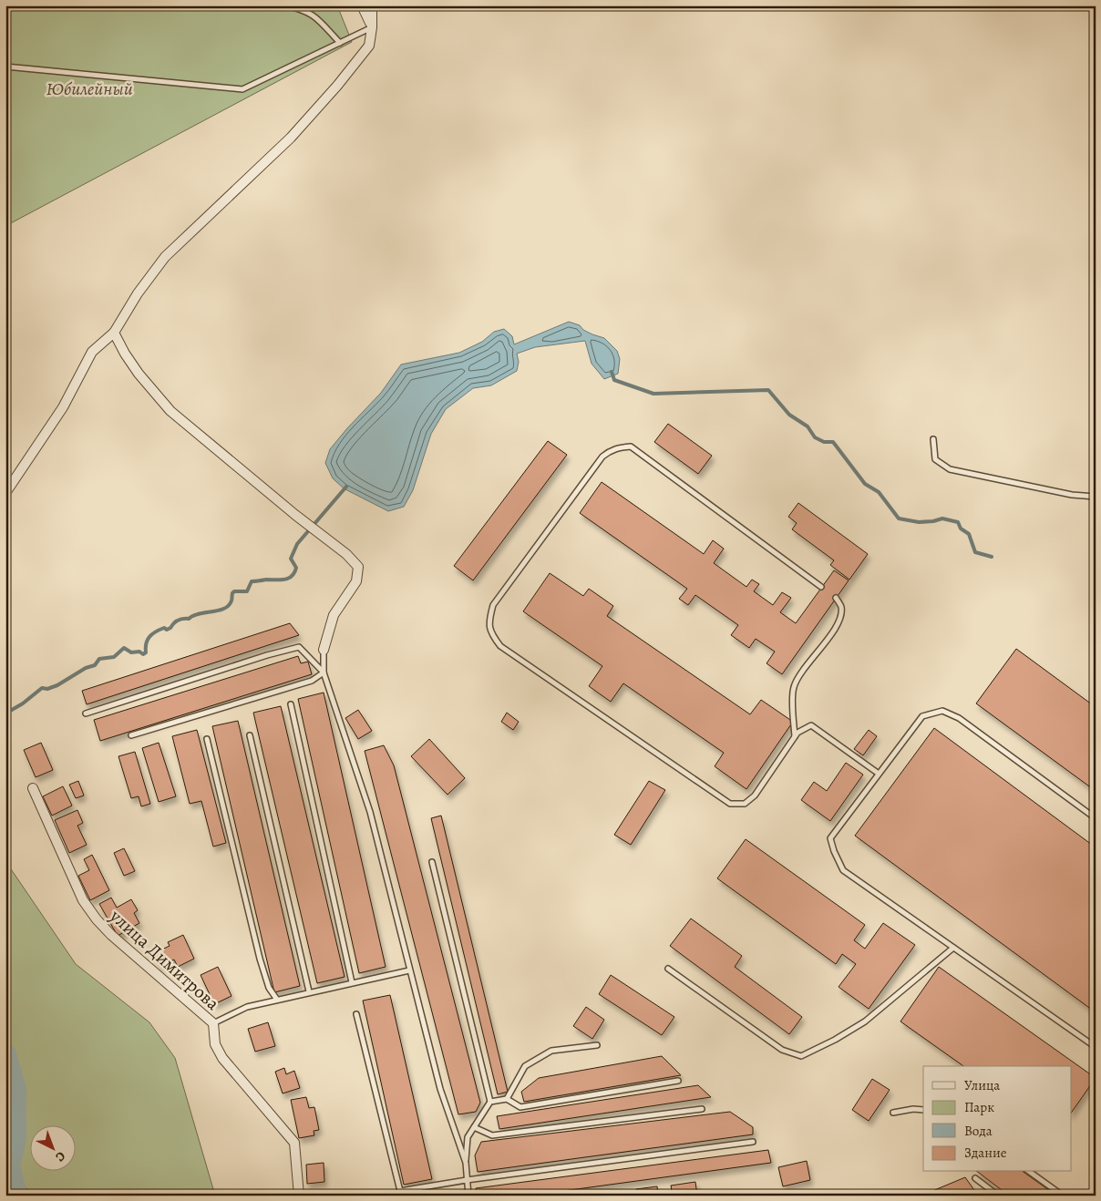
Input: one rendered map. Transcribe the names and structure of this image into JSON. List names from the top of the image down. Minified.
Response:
{"streets":{"street":["улица Димитрова"]},"parks":["Юбилейный"],"legend":["Улица","Парк","Вода","Здание"],"north":"bottom right"}
